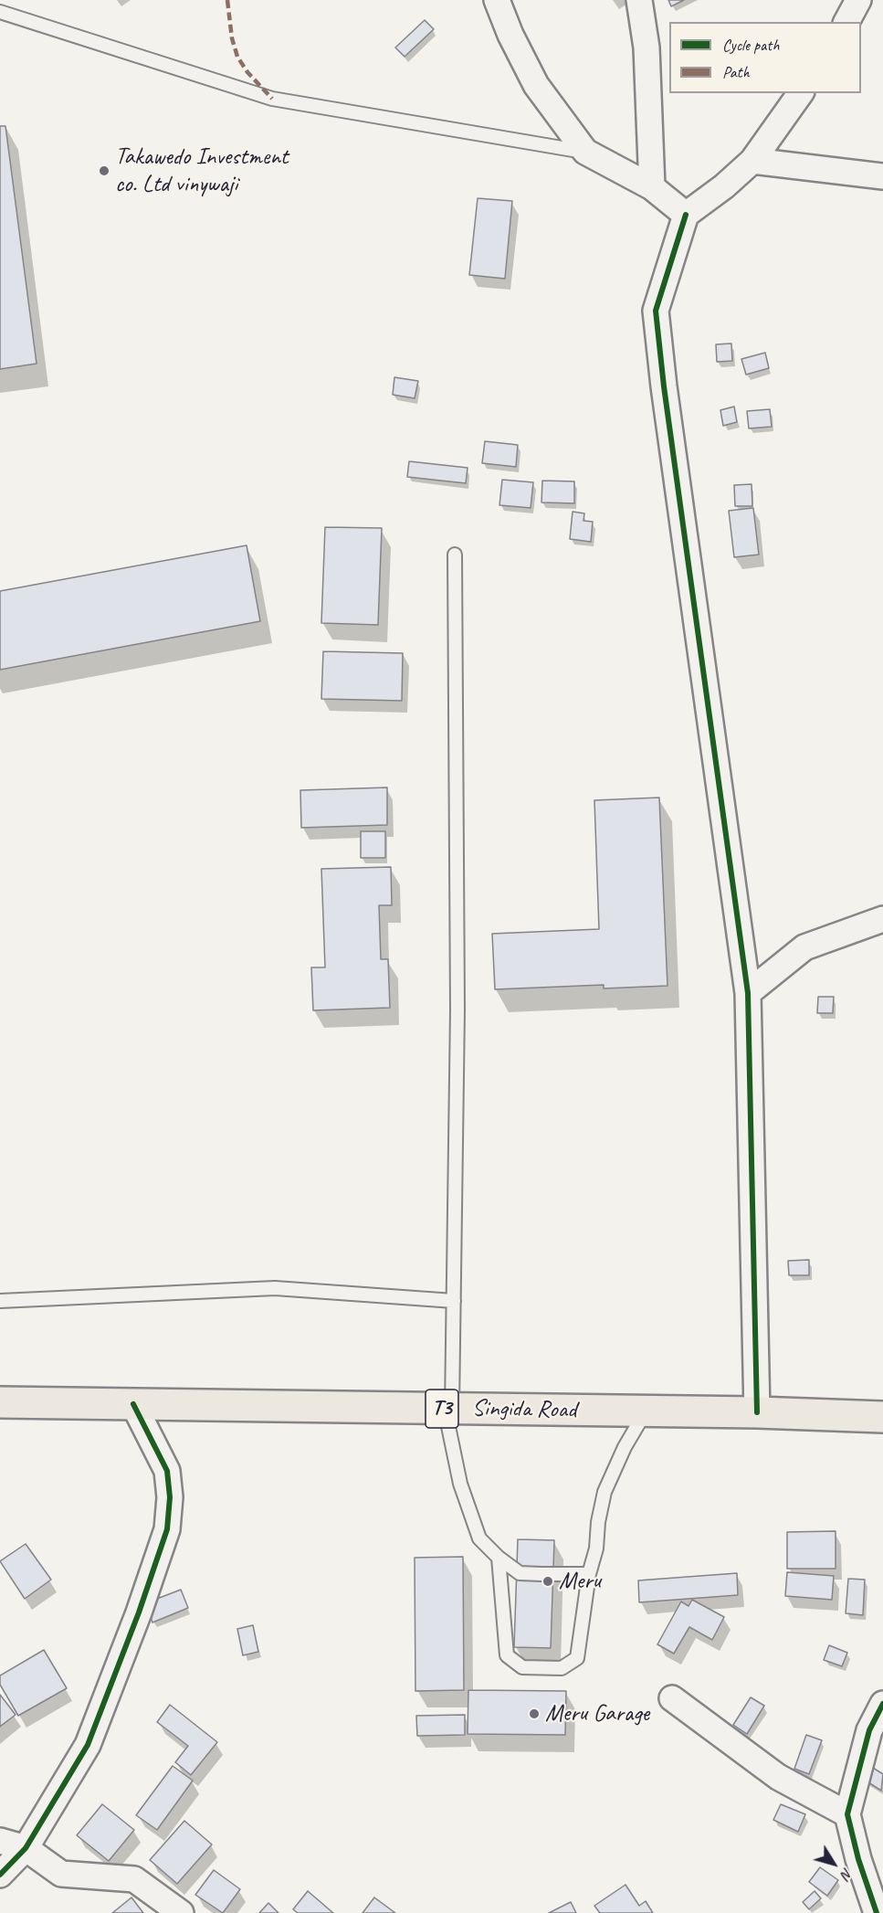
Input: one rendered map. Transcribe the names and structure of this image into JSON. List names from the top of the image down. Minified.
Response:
{"streets":{"highway":["T3","Singida Road"]},"places":["Takawedo Investment co. Ltd vinywaji","Meru","Meru Garage"],"legend":["Cycle path","Path"],"north":"bottom right"}
